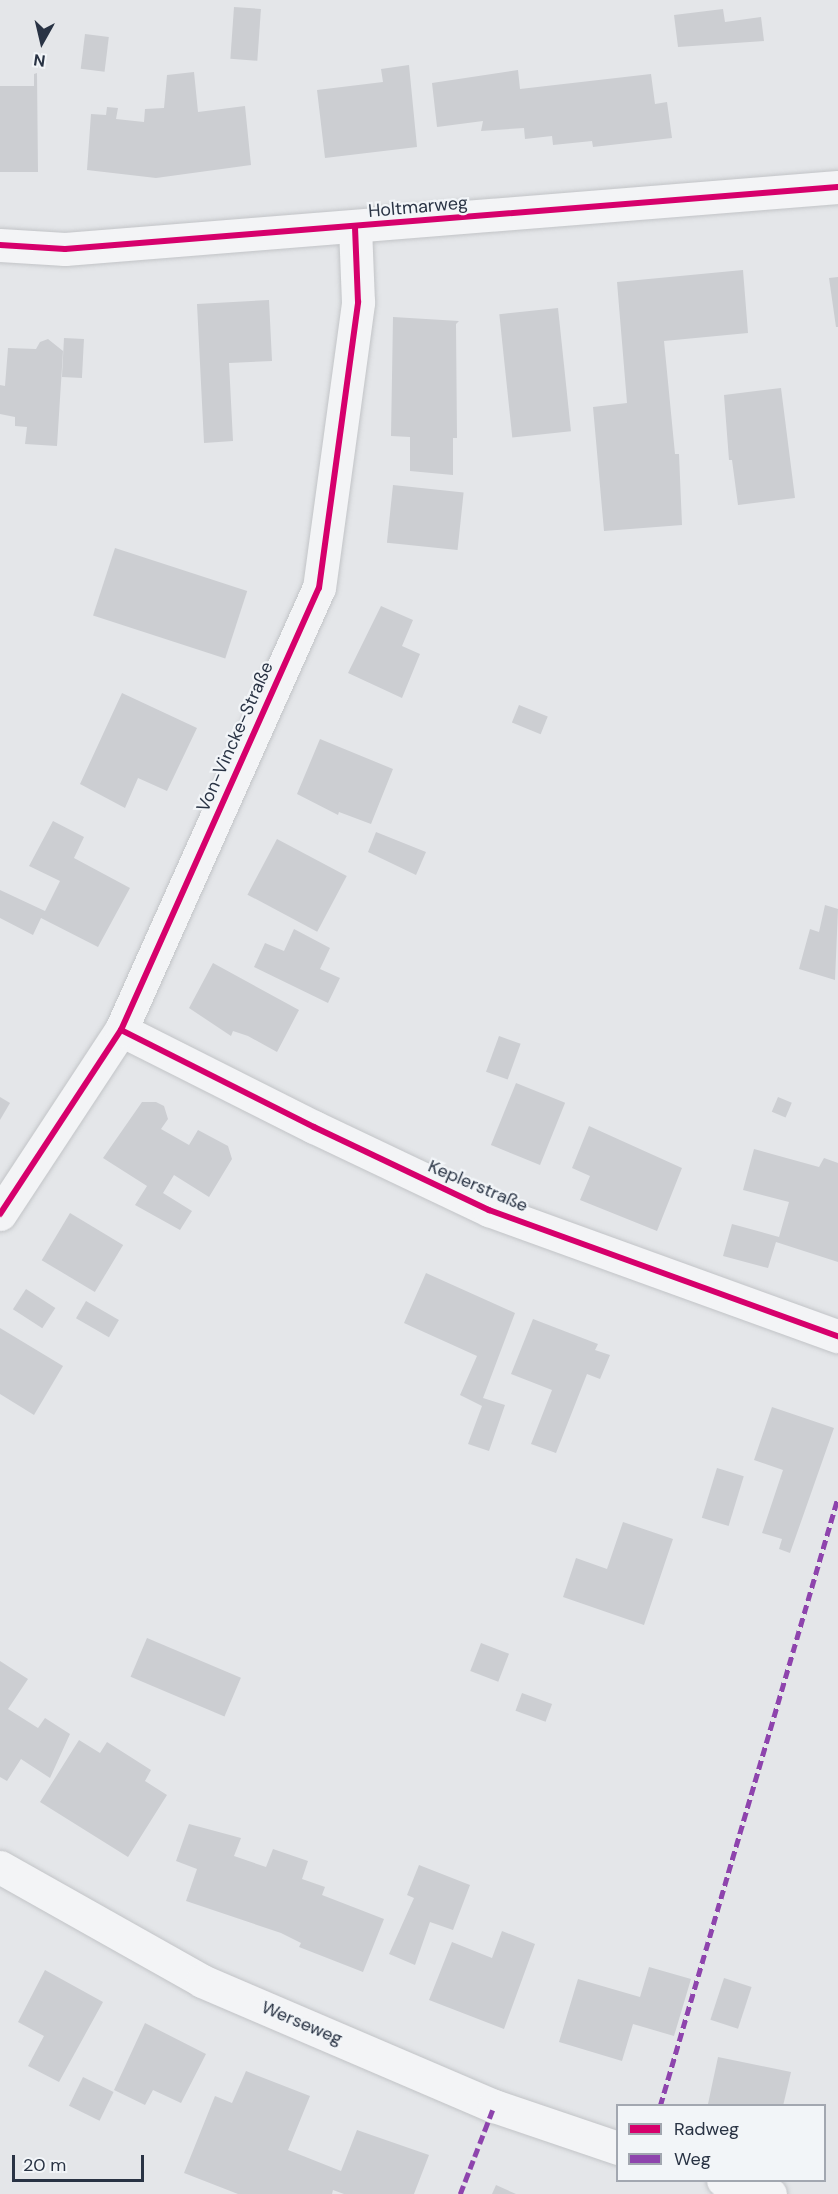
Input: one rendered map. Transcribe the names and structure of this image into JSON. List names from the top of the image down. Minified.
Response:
{"streets":{"street":["Holtmarweg","Von-Vincke-Straße","Keplerstraße","Werseweg"]},"crossings":[["Holtmarweg","Von-Vincke-Straße"],["Von-Vincke-Straße","Keplerstraße"]],"legend":["Radweg","Weg"],"scale_bar":"20 m","north":"bottom"}
